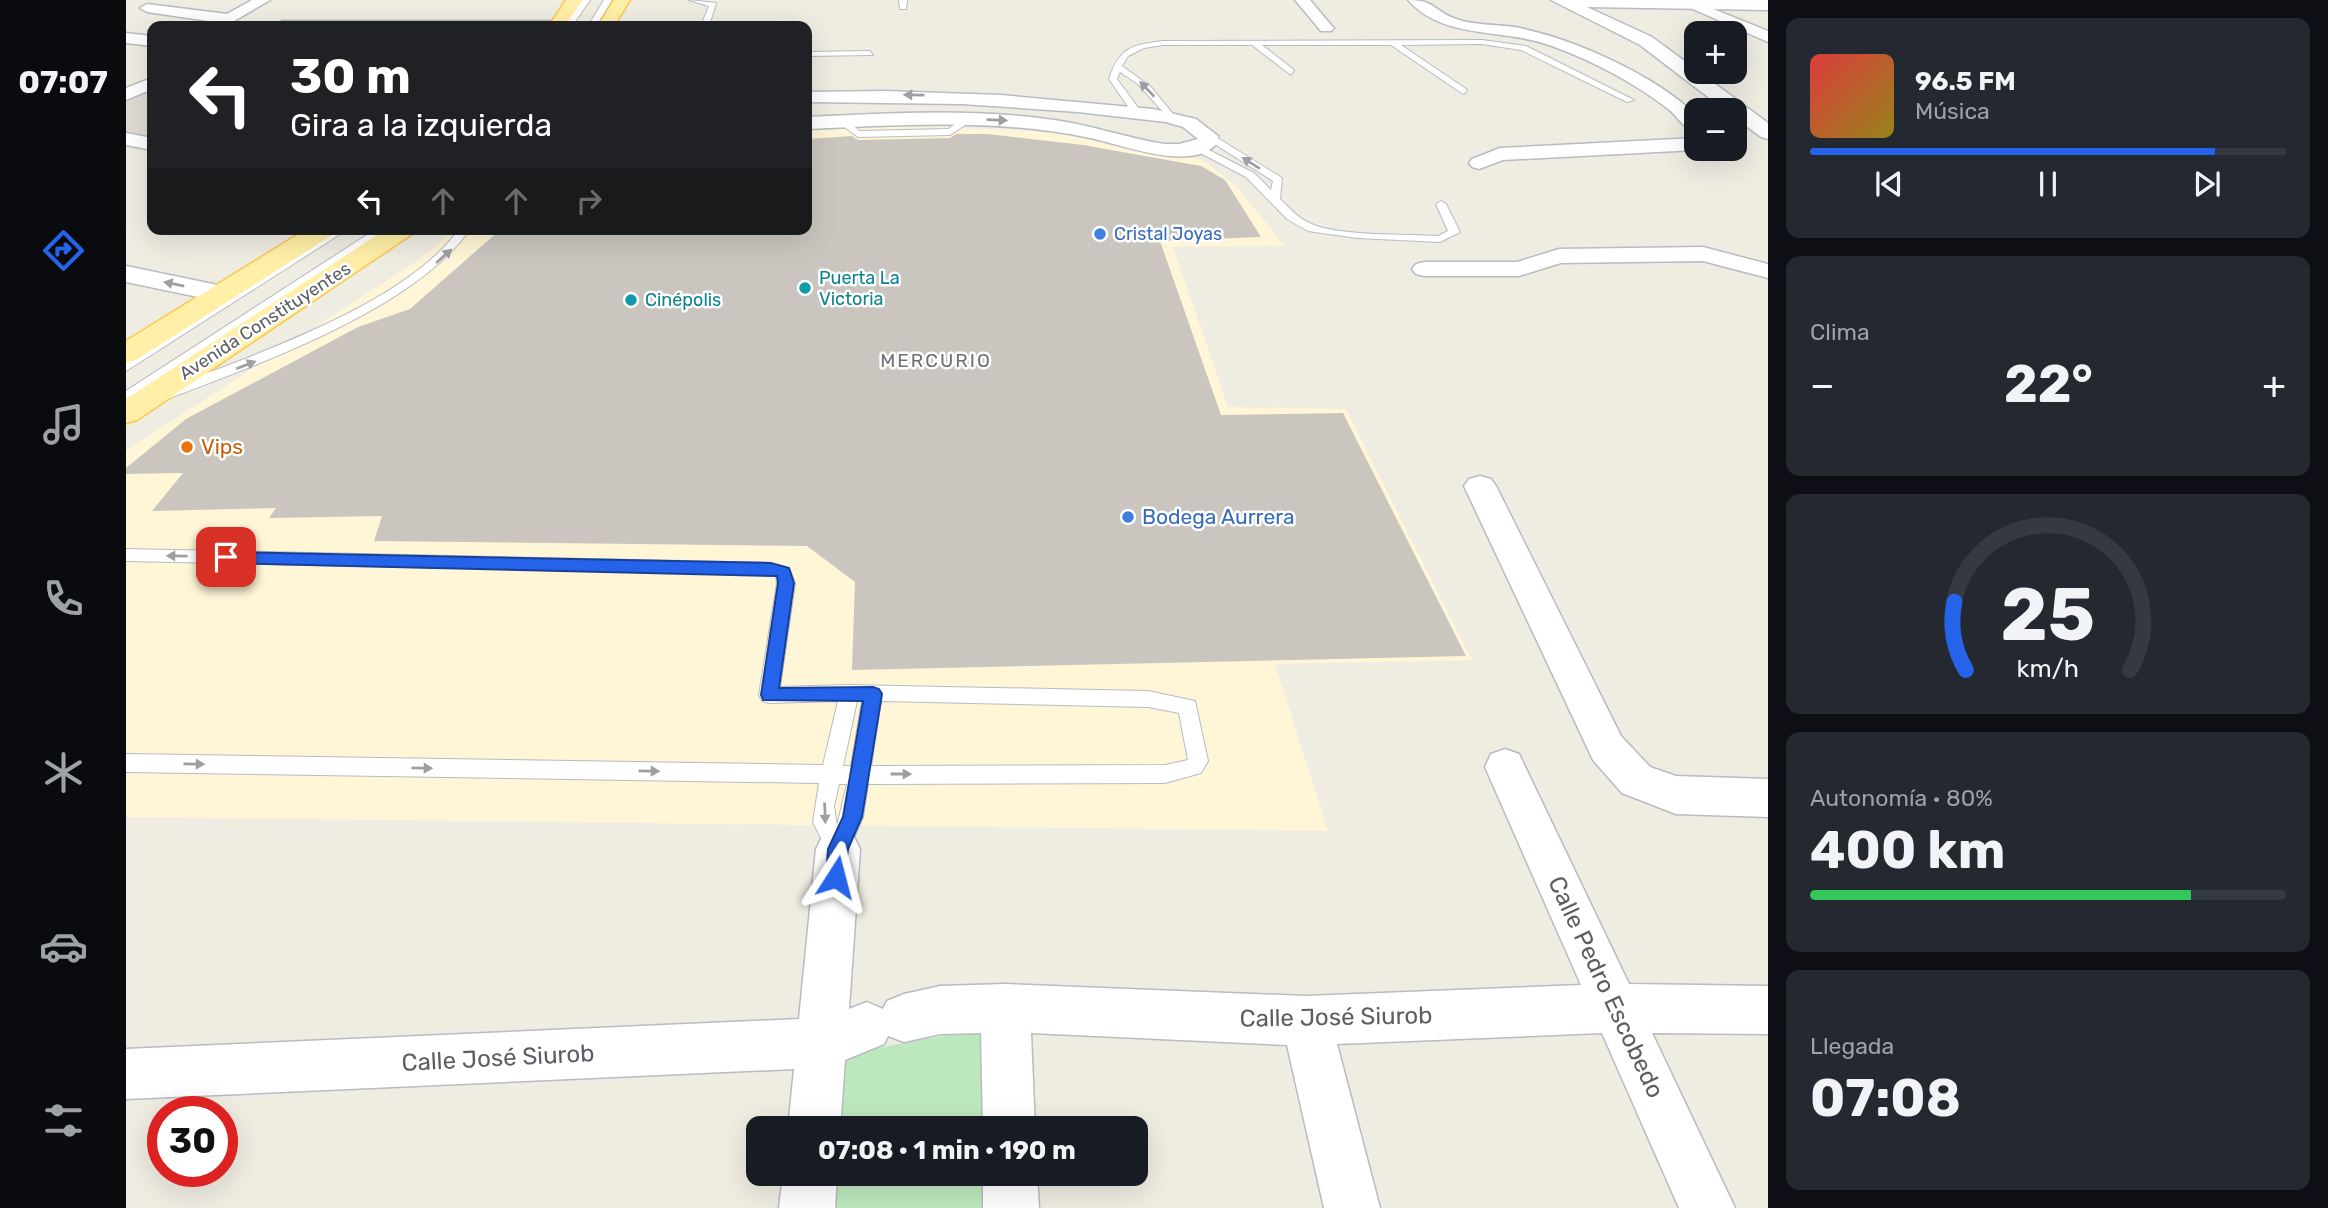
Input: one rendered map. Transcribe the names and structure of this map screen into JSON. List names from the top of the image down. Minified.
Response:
{"streets":{"main road":["Avenida Constituyentes"],"street":["Calle Pedro Escobedo","Calle José Siurob"]},"crossings":[["Calle Pedro Escobedo","Calle José Siurob"]],"districts":["MERCURIO"],"places":["Cristal Joyas","Puerta La Victoria","Cinépolis","Vips","Bodega Aurrera"],"page":{"tabs":"07:07","map_buttons":["+","−"],"turn":["30 m","Gira a la izquierda"],"song":["96.5 FM","Música"],"tile":["Clima",["Autonomía · 80%","400 km"],["Llegada","07:08"]],"heat":["−","22°","+"],"limit":"30","trip":"07:08 · 1 min · 190 m","gauge":["25","km/h"]}}
